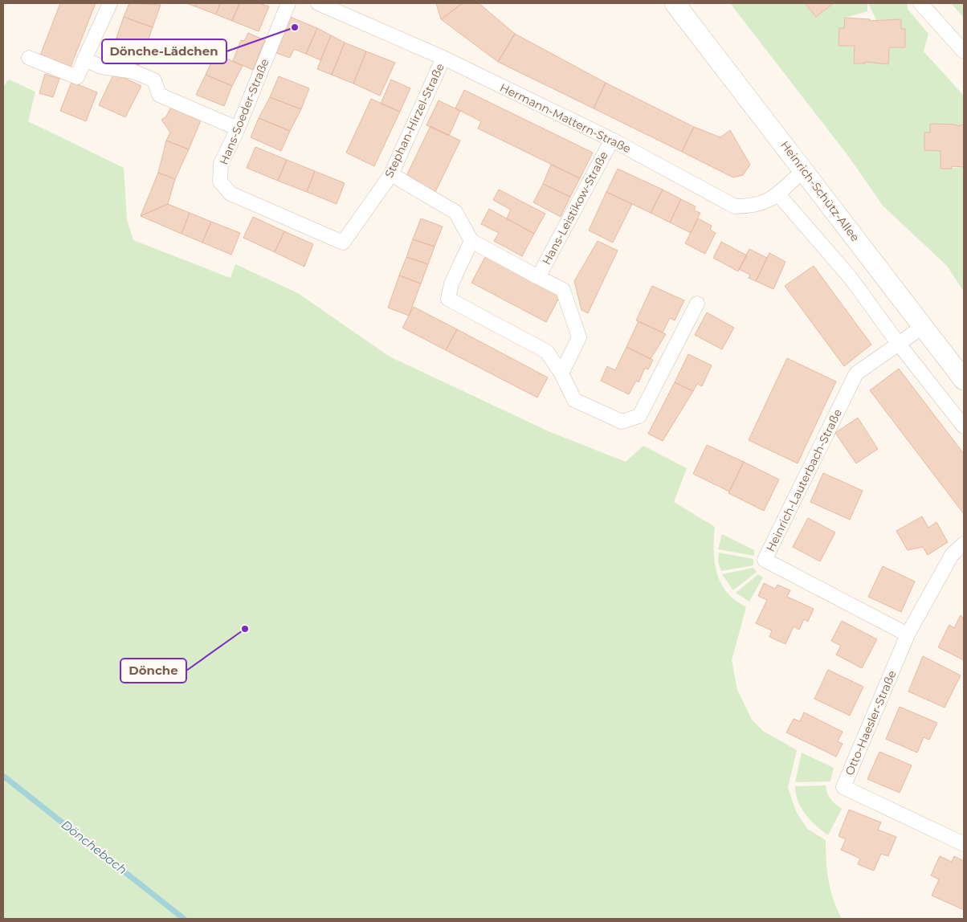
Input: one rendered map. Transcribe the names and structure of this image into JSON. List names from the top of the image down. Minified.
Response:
{"streets":{"main road":["Heinrich-Schütz-Allee"],"street":["Hans-Soeder-Straße","Hermann-Mattern-Straße","Stephan-Hirzel-Straße","Hans-Leistikow-Straße","Heinrich-Lauterbach-Straße","Otto-Haesler-Straße"]},"crossings":[["Hans-Soeder-Straße","Stephan-Hirzel-Straße"],["Hermann-Mattern-Straße","Stephan-Hirzel-Straße"],["Hermann-Mattern-Straße","Heinrich-Schütz-Allee"],["Hermann-Mattern-Straße","Hans-Leistikow-Straße"],["Heinrich-Schütz-Allee","Heinrich-Lauterbach-Straße"],["Heinrich-Lauterbach-Straße","Otto-Haesler-Straße"]],"water":["Dönchebach"],"places":["Dönche-Lädchen","Dönche"]}
